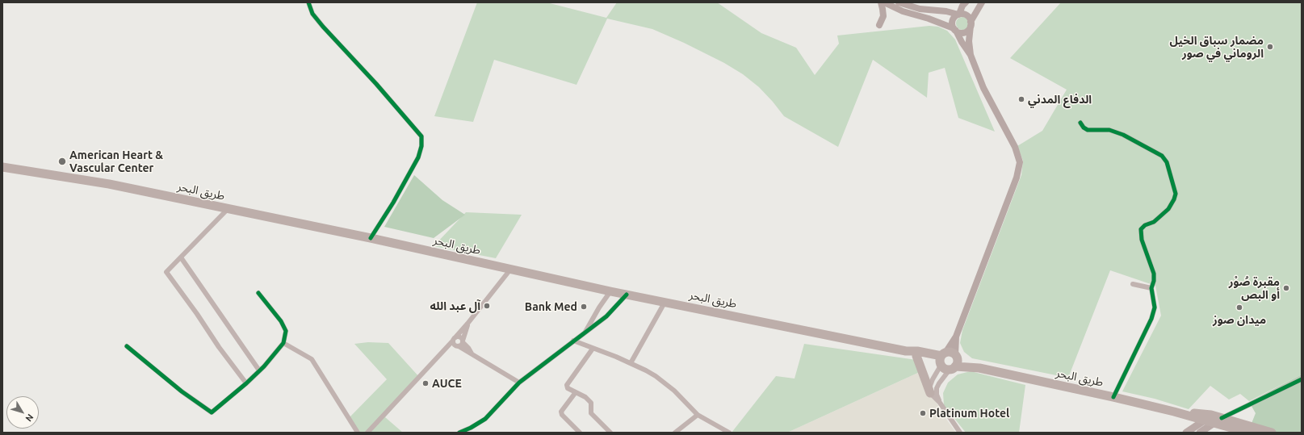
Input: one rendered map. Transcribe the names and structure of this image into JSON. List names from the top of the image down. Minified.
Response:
{"streets":{"highway":["طريق البحر"]},"places":["مضمار سباق الخيل الروماني في صور","الدفاع المدني","American Heart & Vascular Center","مقبرة صُوْر أو البص","آل عبد الله","Bank Med","ميدان صوز","AUCE","Platinum Hotel"],"north":"bottom right"}
